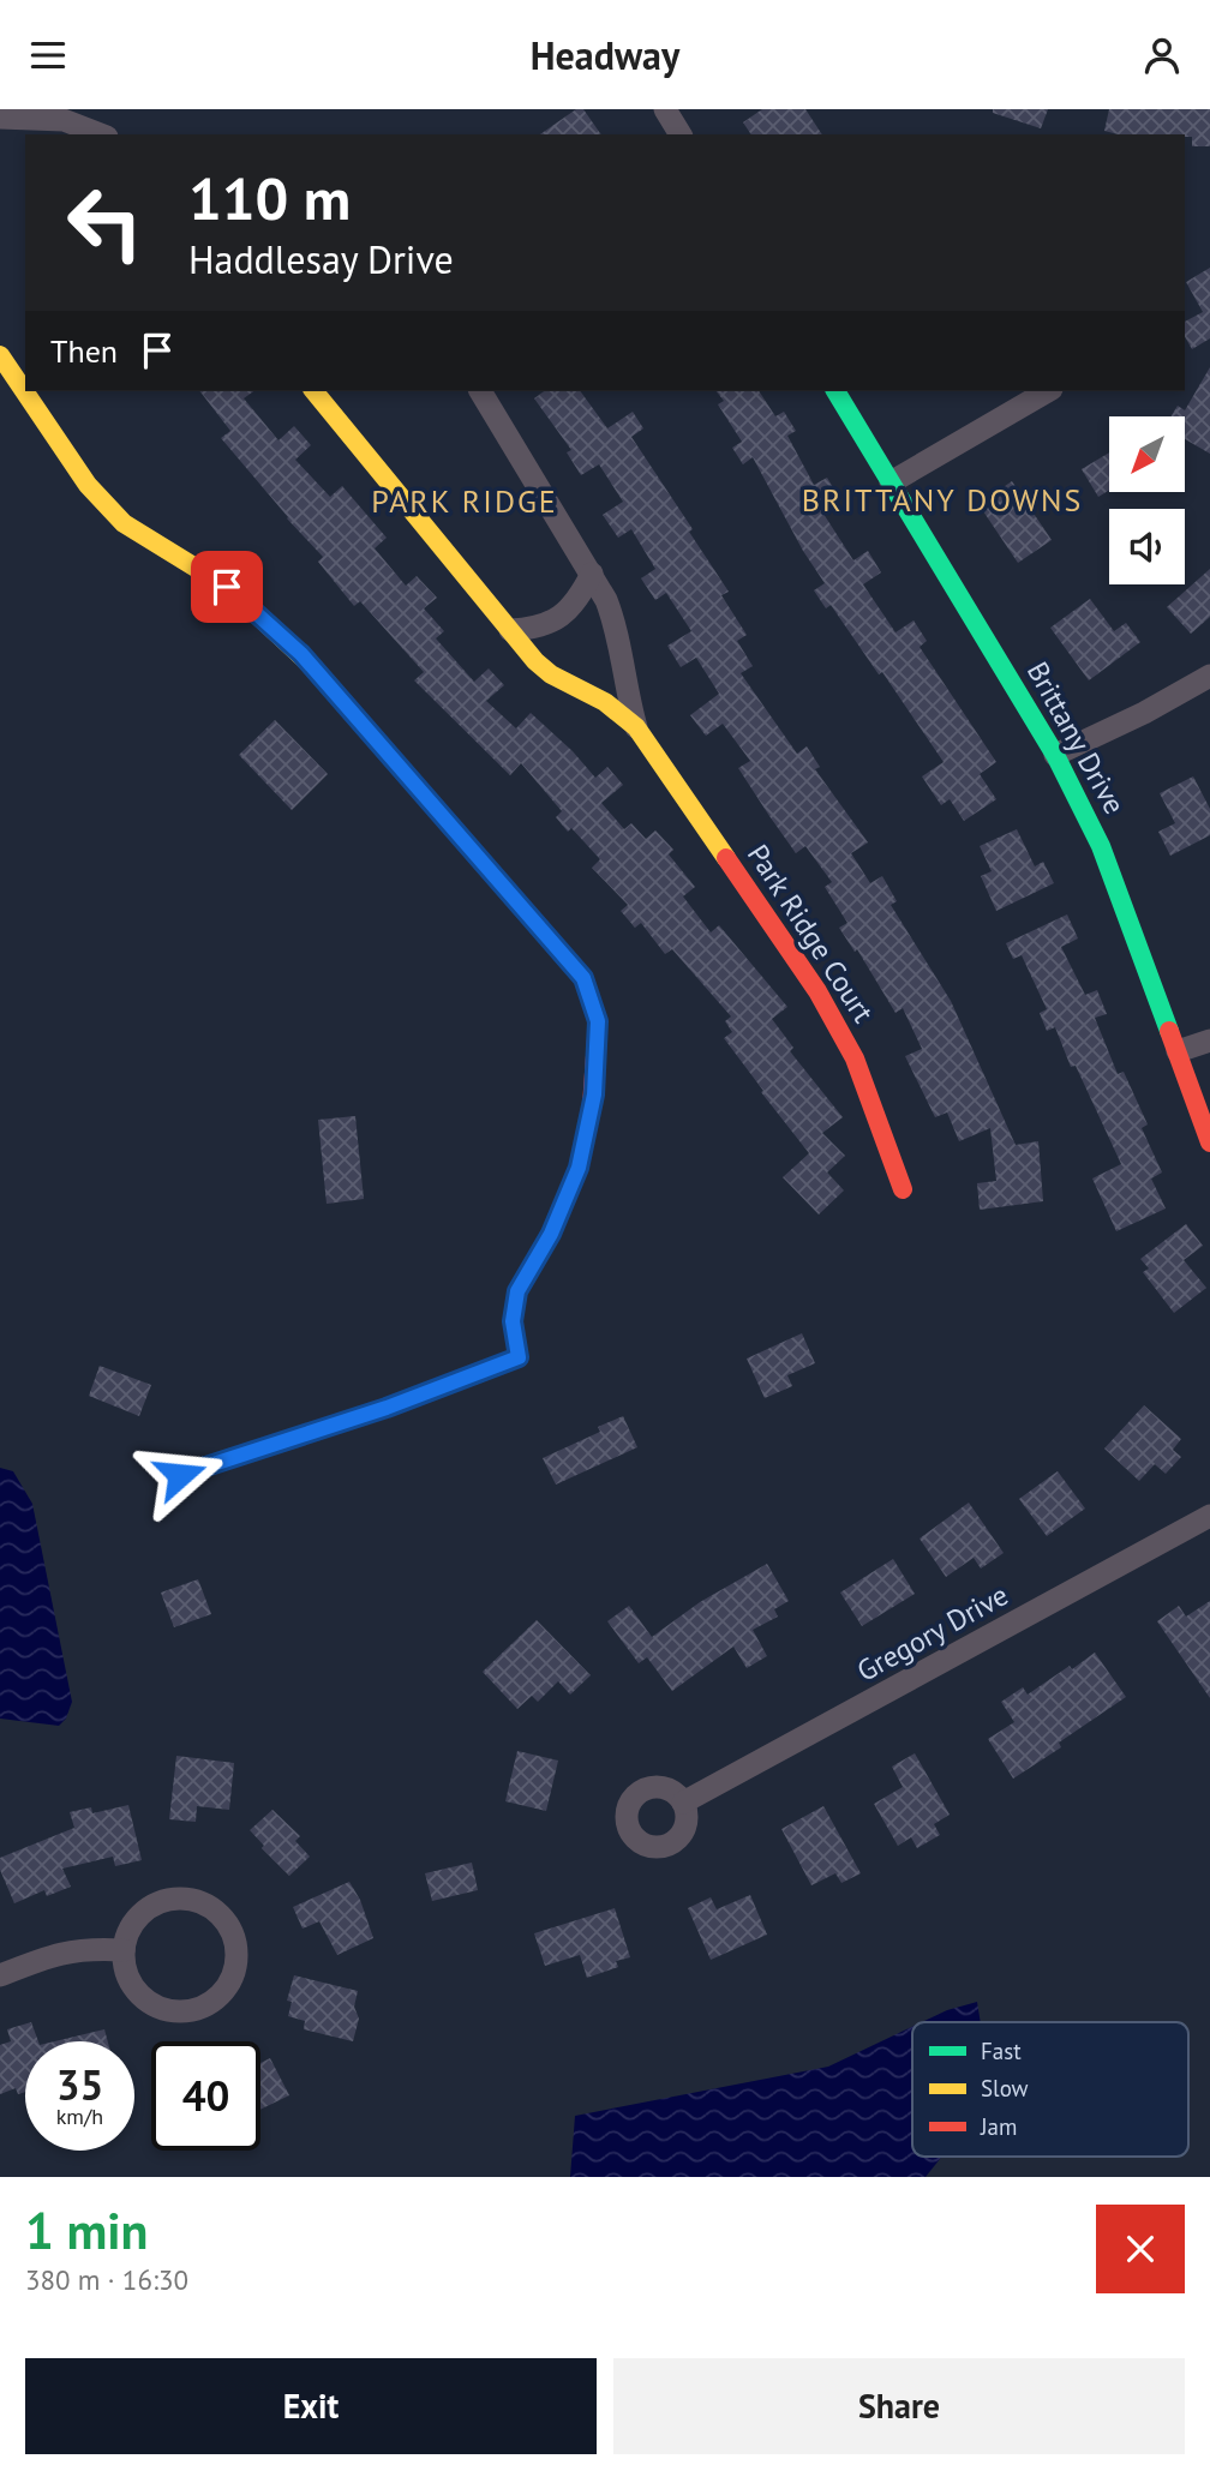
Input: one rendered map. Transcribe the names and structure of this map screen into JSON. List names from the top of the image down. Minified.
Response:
{"streets":{"street":["Brittany Drive","Park Ridge Court","Gregory Drive"]},"districts":["BRITTANY DOWNS","PARK RIDGE"],"legend":["Fast","Slow","Jam"],"north":"bottom left","page":{"header":"Headway","turn":["110 m","Haddlesay Drive"],"then":"Then","speed":"35 km/h","limit":"40","heading":["1 min","380 m · 16:30"],"buttons":["Exit","Share"]}}
